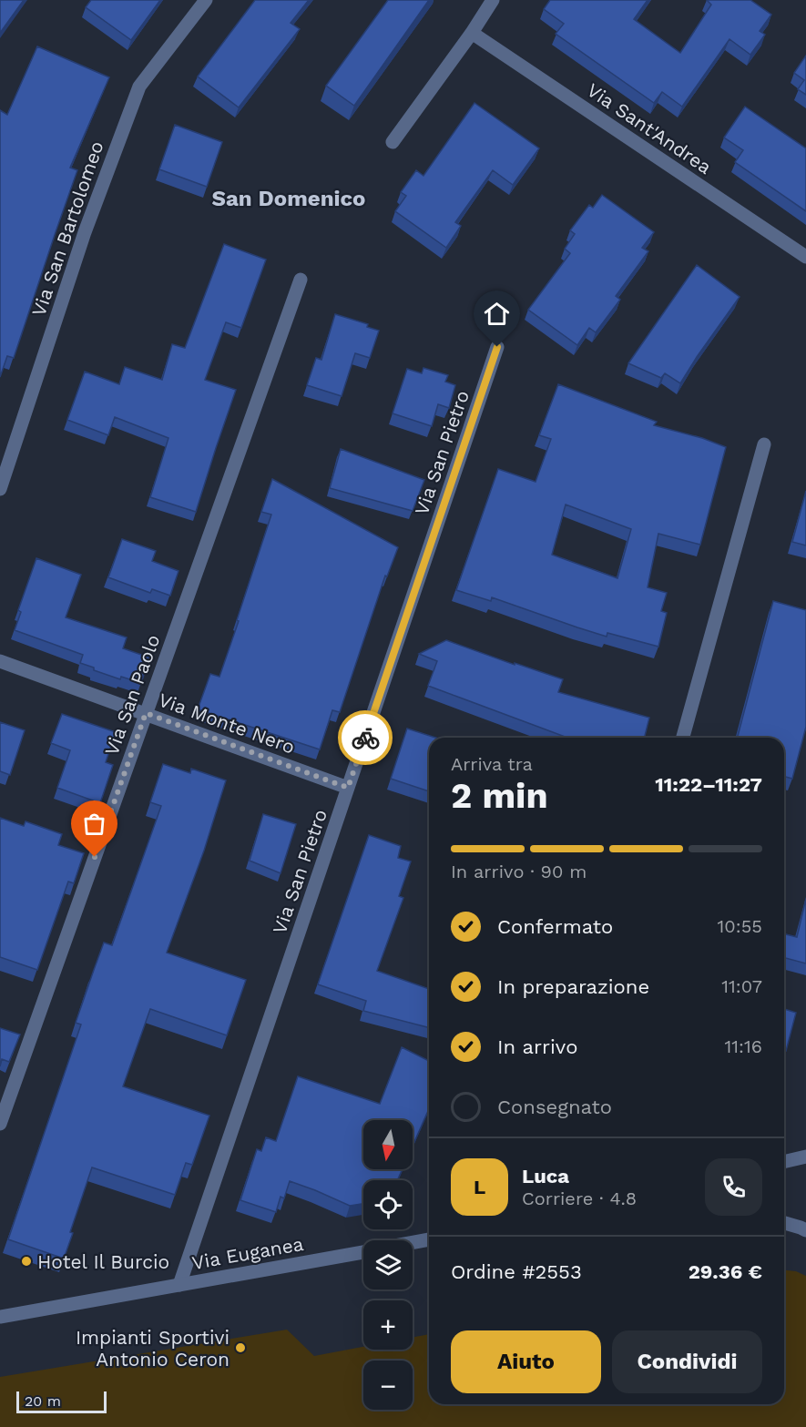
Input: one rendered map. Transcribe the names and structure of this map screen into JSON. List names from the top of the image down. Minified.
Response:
{"streets":{"street":["Via Sant'Andrea","Via San Bartolomeo","Via San Pietro","Via San Paolo","Via Monte Nero","Via Euganea"]},"crossings":[["Via San Pietro","Via Monte Nero"],["Via San Pietro","Via Euganea"],["Via San Paolo","Via Monte Nero"]],"districts":["San Domenico"],"places":["Hotel Il Burcio","Impianti Sportivi Antonio Ceron"],"scale_bar":"20 m","north":"bottom","page":{"heading":["2 min","Arriva tra","11:22–11:27"],"panel":["Luca","Corriere · 4.8","Ordine #2553","29.36 €"],"bar":"In arrivo · 90 m","list":[["Confermato","10:55"],["In preparazione","11:07"],["In arrivo","11:16"],"Consegnato"],"map_buttons":["+","−"],"round":"L","buttons":["Aiuto","Condividi"],"scale":"20 m"}}
